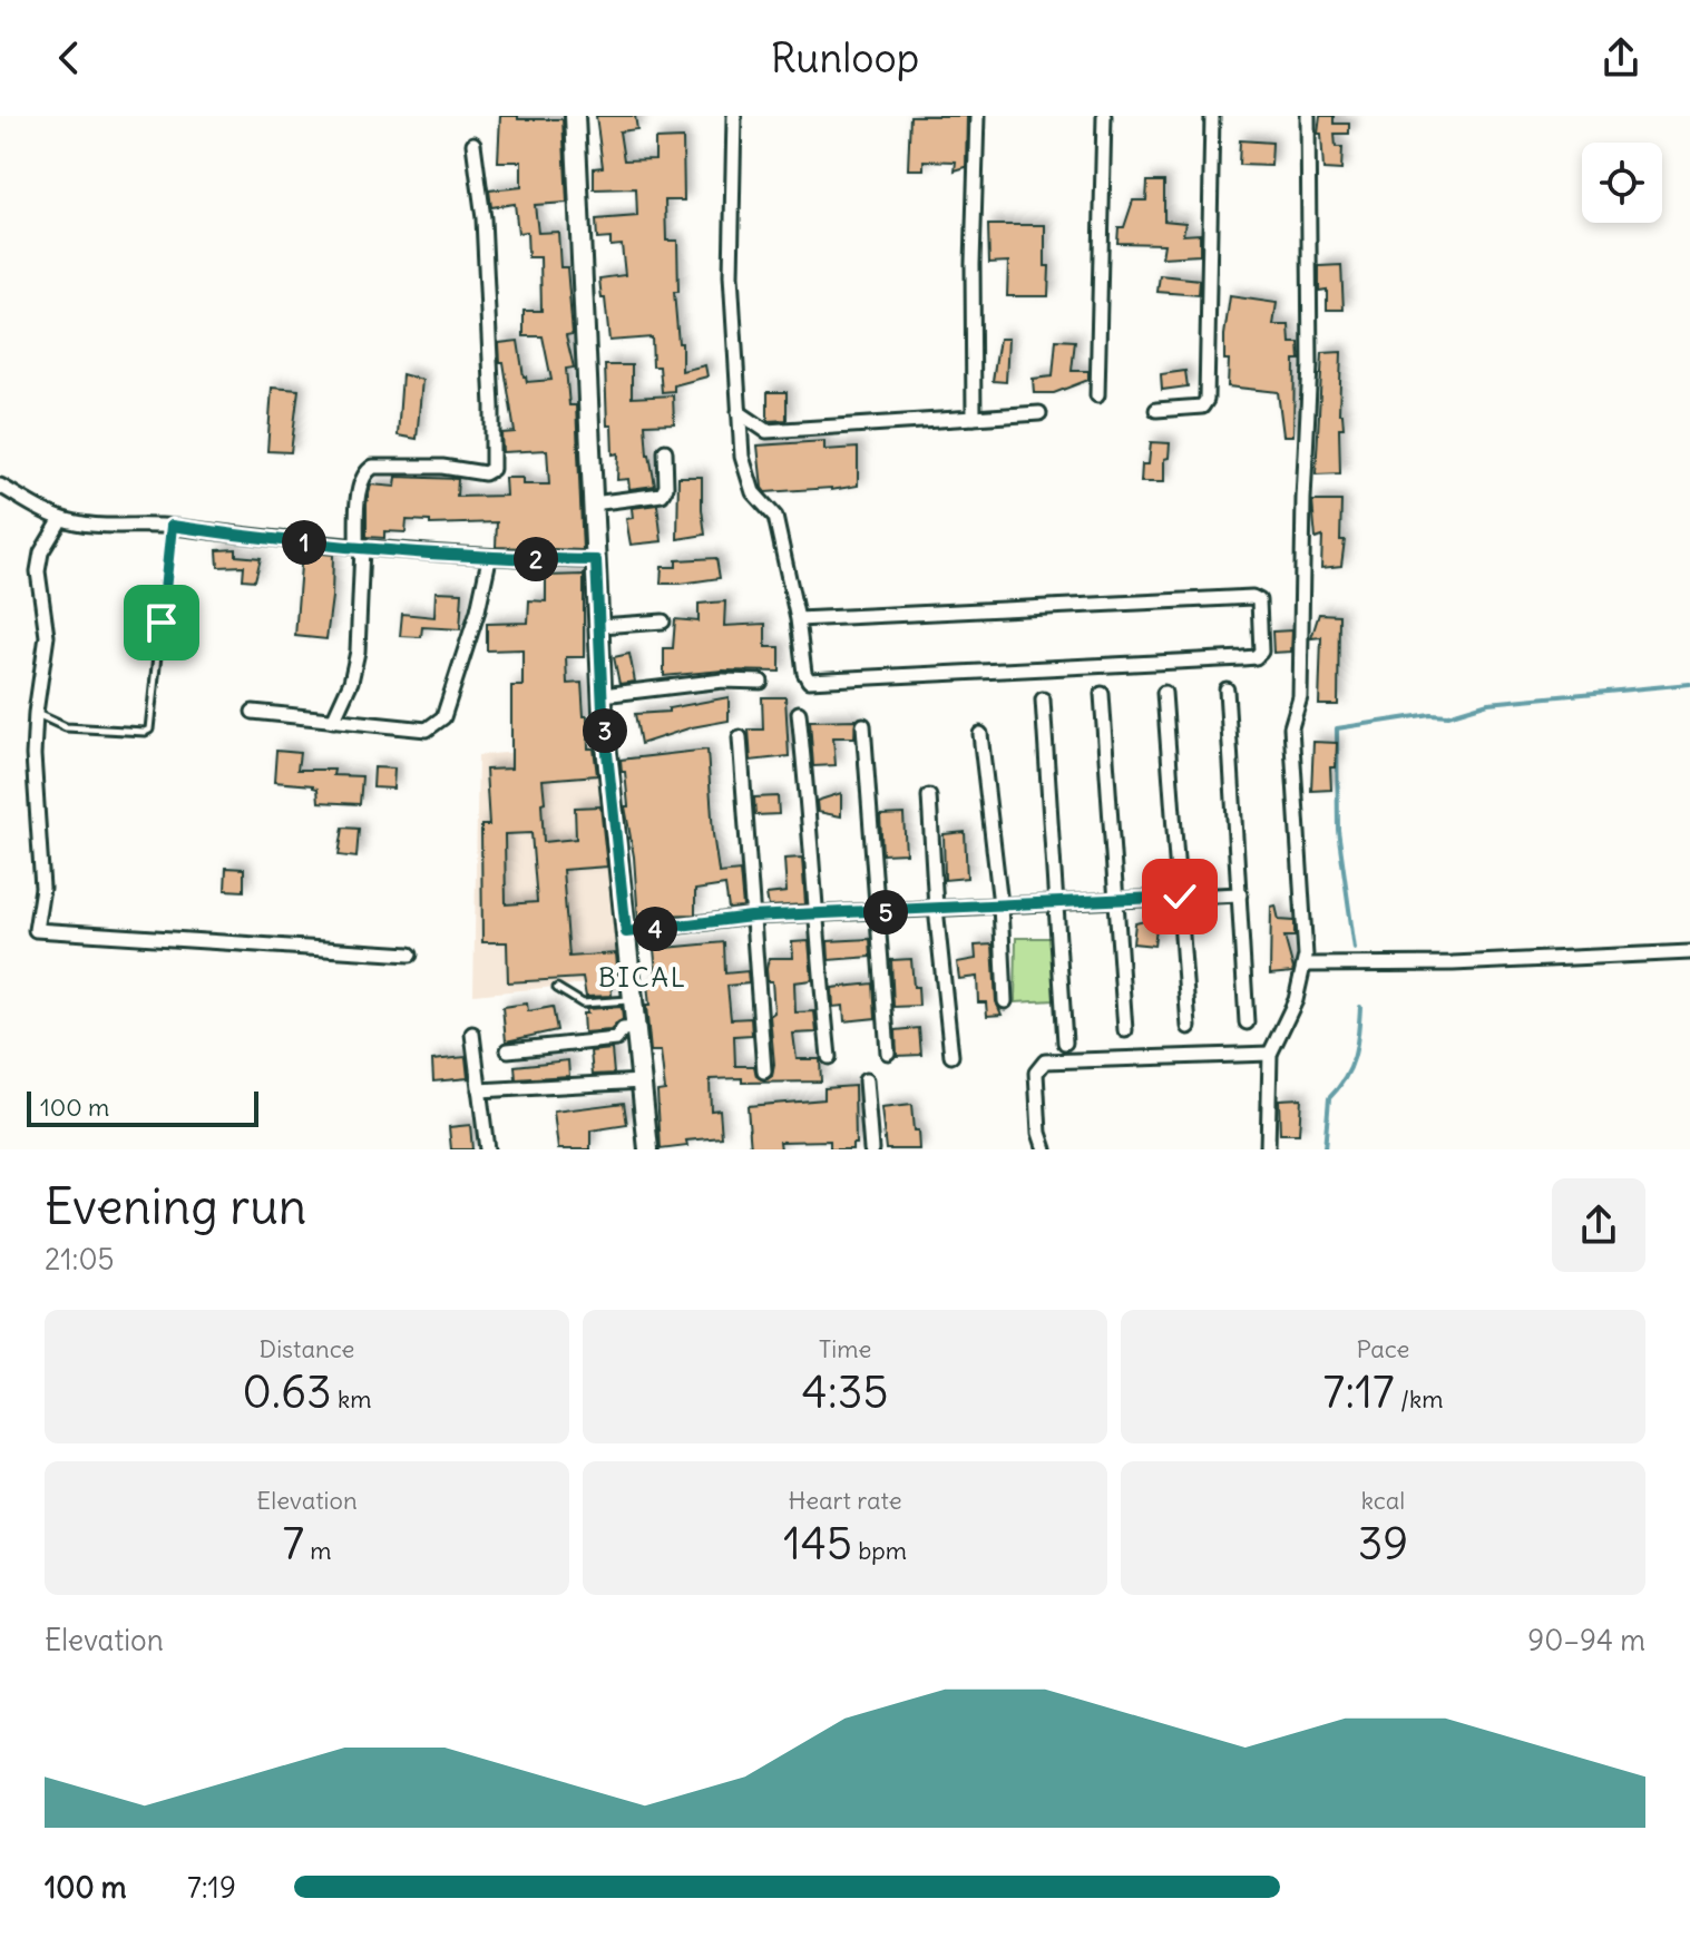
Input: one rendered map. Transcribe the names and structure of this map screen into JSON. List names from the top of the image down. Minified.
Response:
{"districts":["BICAL"],"scale_bar":"100 m","page":{"header":"Runloop","pins":["1","2","3","5","4"],"scale":"100 m","heading":["Evening run","21:05"],"stats":[["Distance","0.63 km"],["Time","4:35"],["Pace","7:17 /km"],["Elevation","7 m"],["Heart rate","145 bpm"],["kcal","39"]],"chart":["Elevation","90–94 m"],"list":[{"name":"100 m","note":"7:19"}]}}
